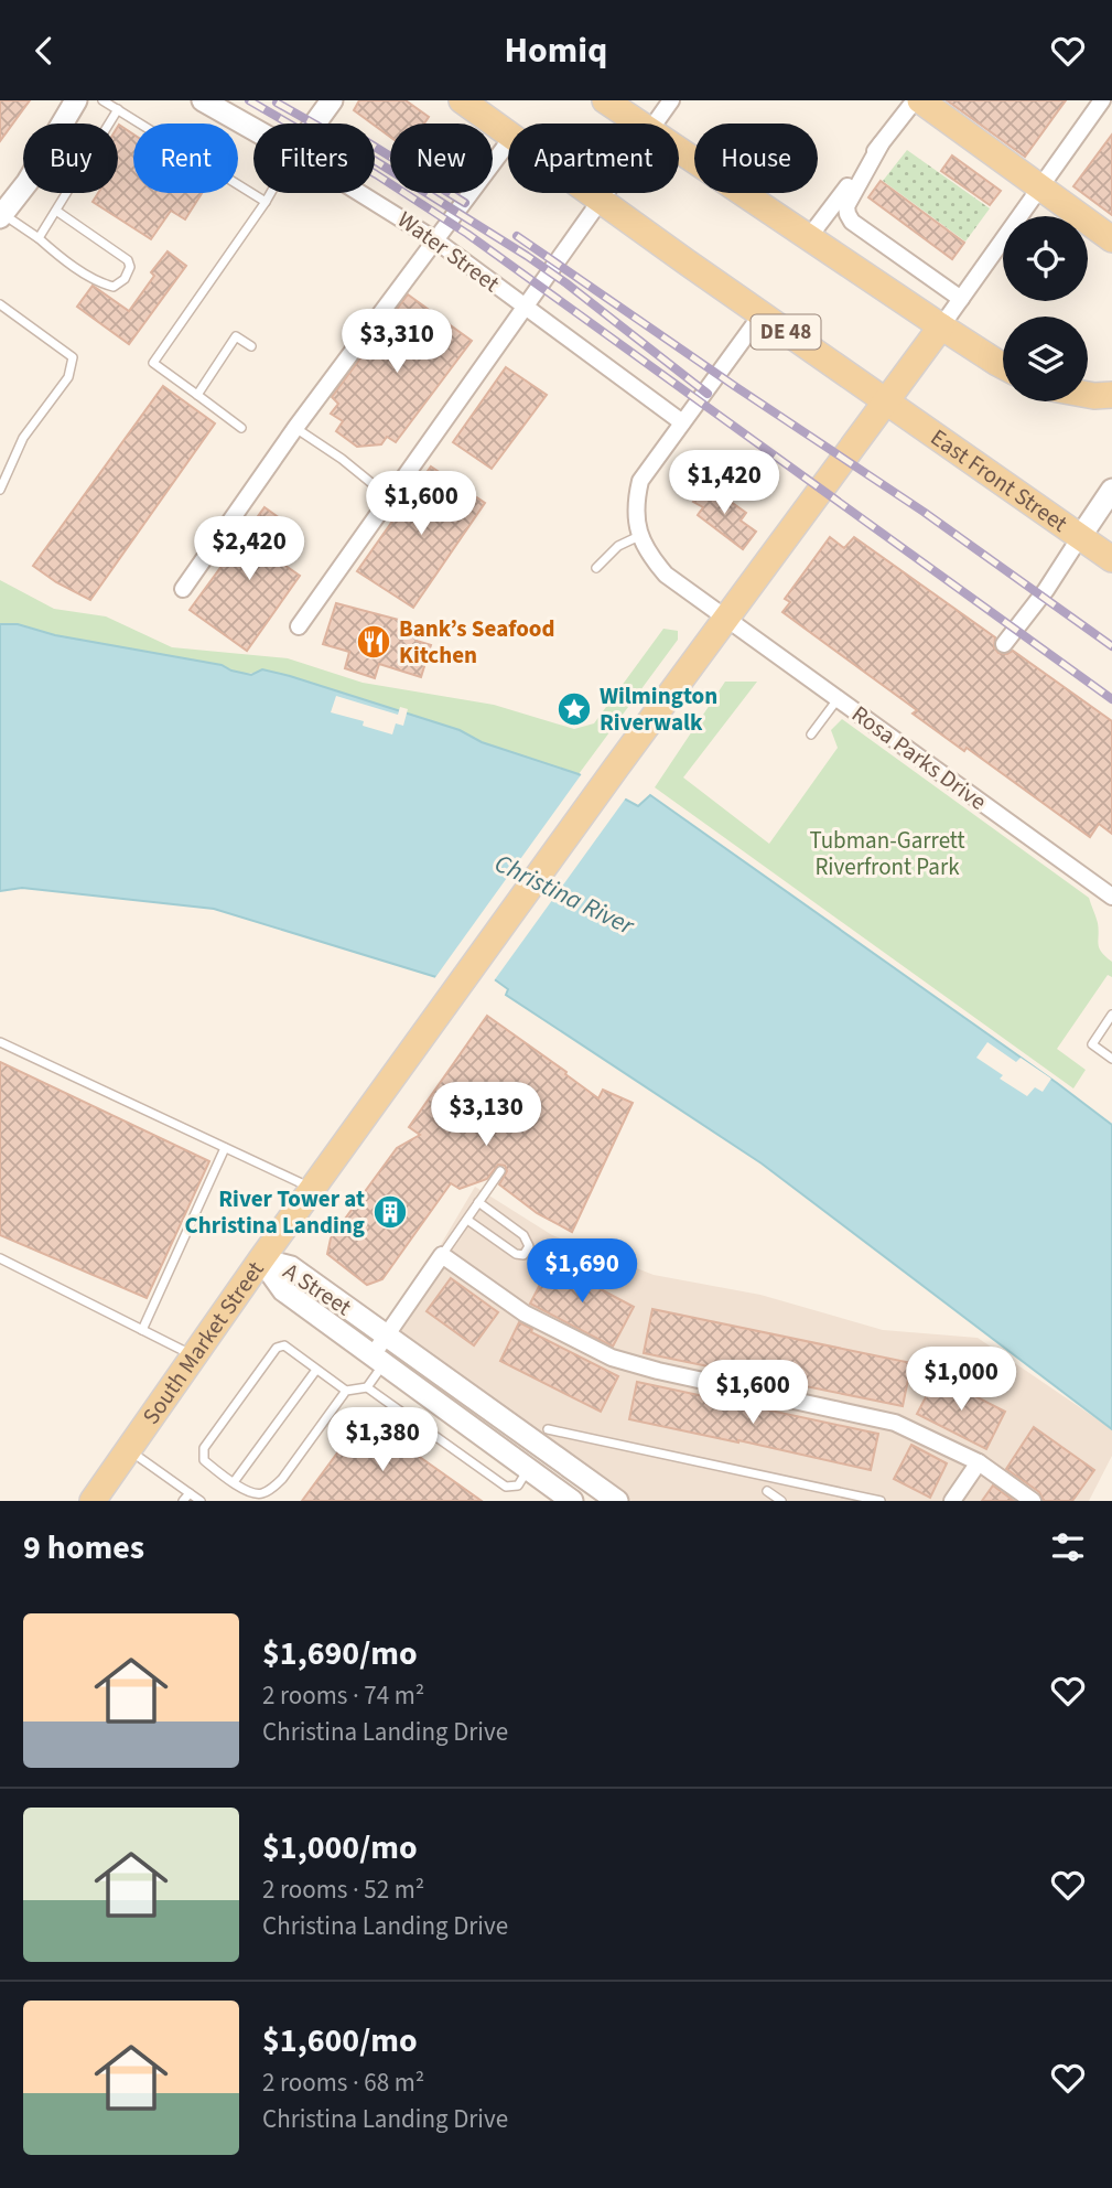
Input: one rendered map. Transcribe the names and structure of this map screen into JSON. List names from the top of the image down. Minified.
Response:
{"streets":{"main road":["DE 48","East Front Street","South Market Street"],"street":["Water Street","Rosa Parks Drive","A Street"]},"crossings":[["DE 48","East Front Street"],["DE 48","South Market Street"],["East Front Street","South Market Street"],["Rosa Parks Drive","South Market Street"],["A Street","South Market Street"]],"water":["Christina River"],"parks":["Tubman-Garrett Riverfront Park"],"places":{"restaurant":["Bank’s Seafood Kitchen"],"place":["Wilmington Riverwalk"],"building":["River Tower at Christina Landing"]},"page":{"header":"Homiq","chip":["Buy","Rent","Filters","New","Apartment","House"],"price":["$3,310","$1,420","$1,600","$2,420","$3,130","$1,690","$1,000","$1,600","$1,380"],"heading":"9 homes","list":[{"name":"$1,690/mo","note":"2 rooms · 74 m² · Christina Landing Drive"},{"name":"$1,000/mo","note":"2 rooms · 52 m² · Christina Landing Drive"},{"name":"$1,600/mo","note":"2 rooms · 68 m² · Christina Landing Drive"}]}}
